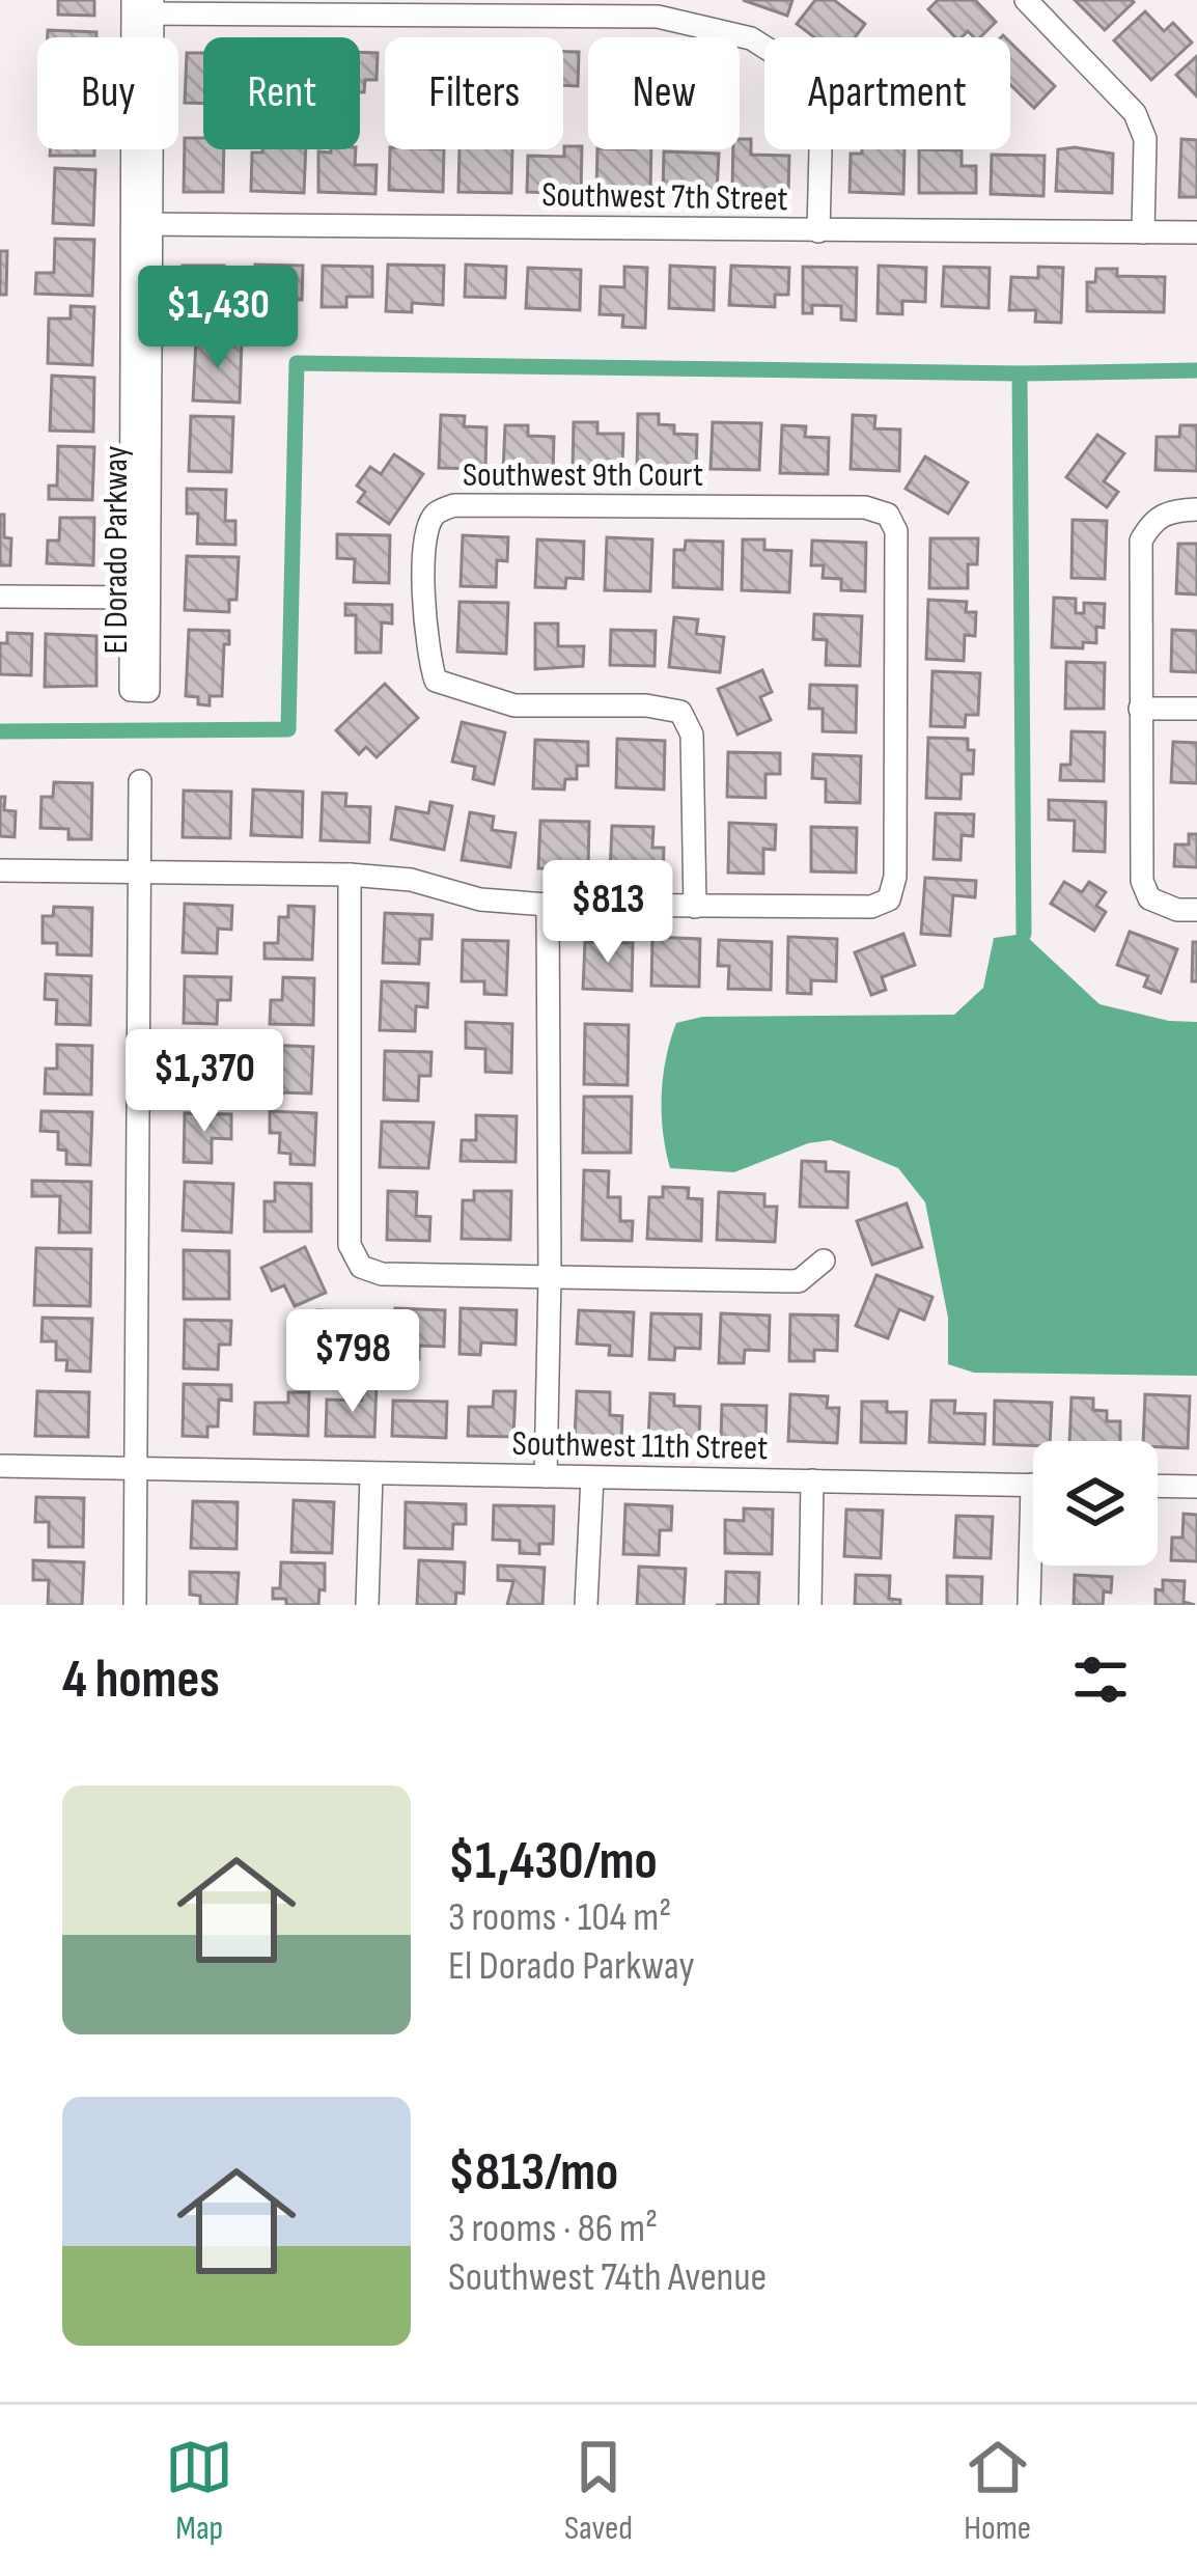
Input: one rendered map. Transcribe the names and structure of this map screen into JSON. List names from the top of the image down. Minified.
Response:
{"streets":{"street":["Southwest 7th Street","Southwest 9th Court","El Dorado Parkway","Southwest 11th Street"]},"crossings":[["Southwest 7th Street","El Dorado Parkway"]],"page":{"chip":["Buy","Rent","Filters","New","Apartment"],"price":["$1,430","$813","$1,370","$798"],"heading":"4 homes","list":[{"name":"$1,430/mo","note":"3 rooms · 104 m² · El Dorado Parkway"},{"name":"$813/mo","note":"3 rooms · 86 m² · Southwest 74th Avenue"}],"tabs":["Map","Saved","Home"]}}
